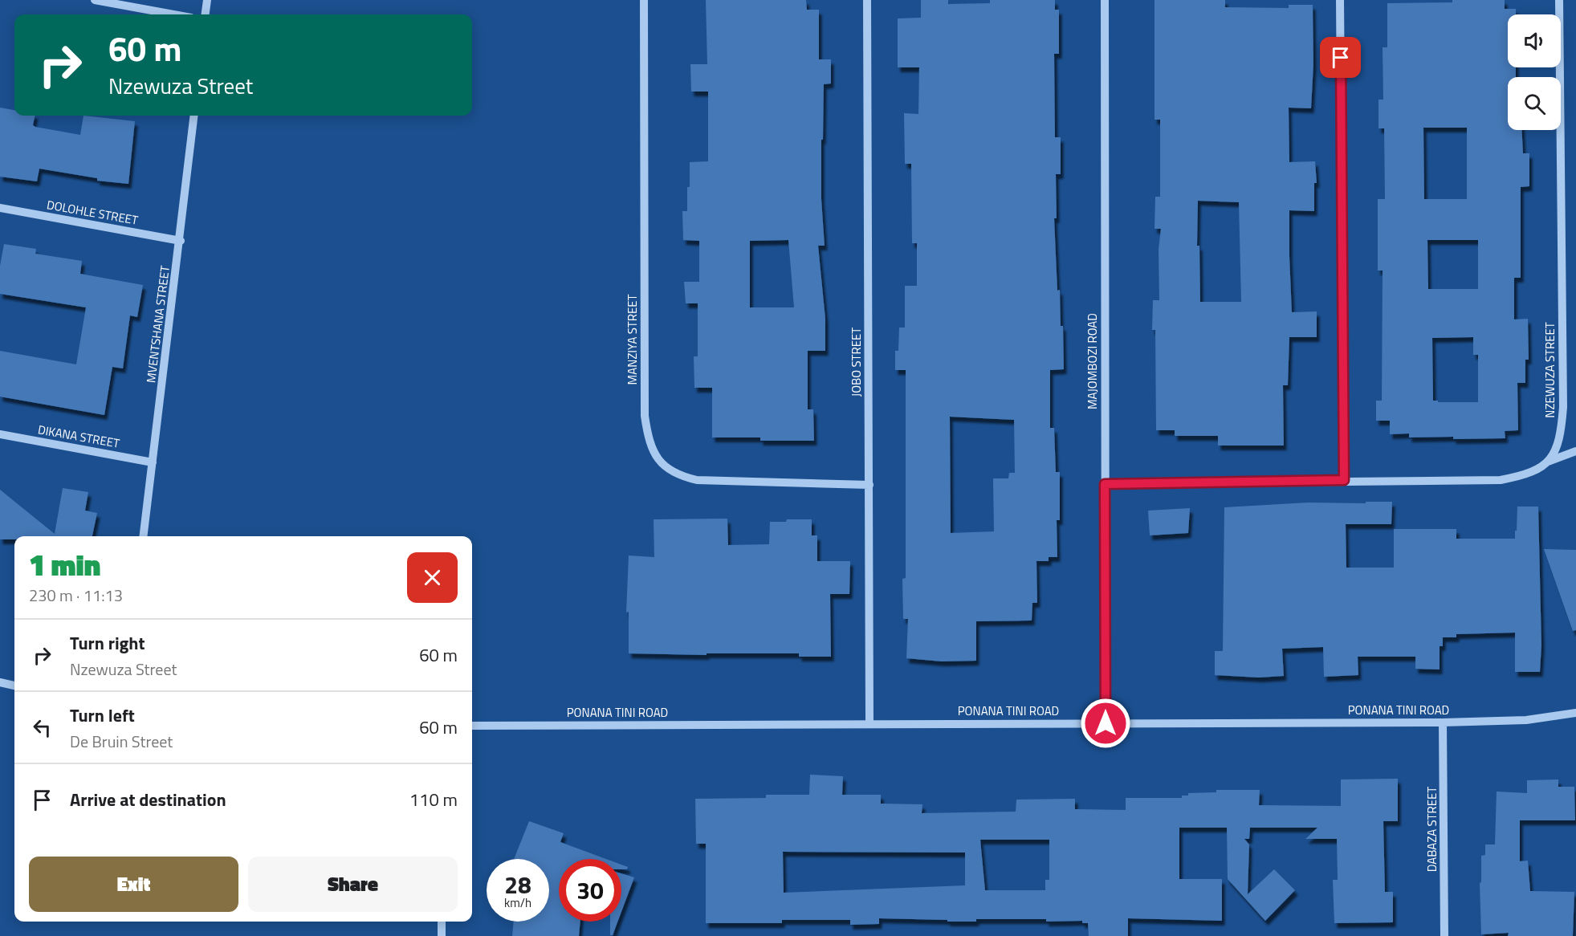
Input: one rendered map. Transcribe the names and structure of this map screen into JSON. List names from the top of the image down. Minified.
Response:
{"streets":{"street":["DOLOHLE STREET","MVENTSHANA STREET","MANZIYA STREET","MAJOMBOZI ROAD","JOBO STREET","NZEWUZA STREET","DIKANA STREET","PONANA TINI ROAD","DABAZA STREET"]},"crossings":[["DOLOHLE STREET","MVENTSHANA STREET"],["MVENTSHANA STREET","DIKANA STREET"],["MANZIYA STREET","JOBO STREET"],["MAJOMBOZI ROAD","PONANA TINI ROAD"],["JOBO STREET","PONANA TINI ROAD"],["PONANA TINI ROAD","DABAZA STREET"]],"page":{"turn":["60 m","Nzewuza Street"],"heading":["1 min","230 m · 11:13"],"list":[{"name":"Turn right","note":"Nzewuza Street","value":"60 m"},{"name":"Turn left","note":"De Bruin Street","value":"60 m"},{"name":"Arrive at destination","value":"110 m"}],"buttons":["Exit","Share"],"speed":"28 km/h","limit":"30"}}
